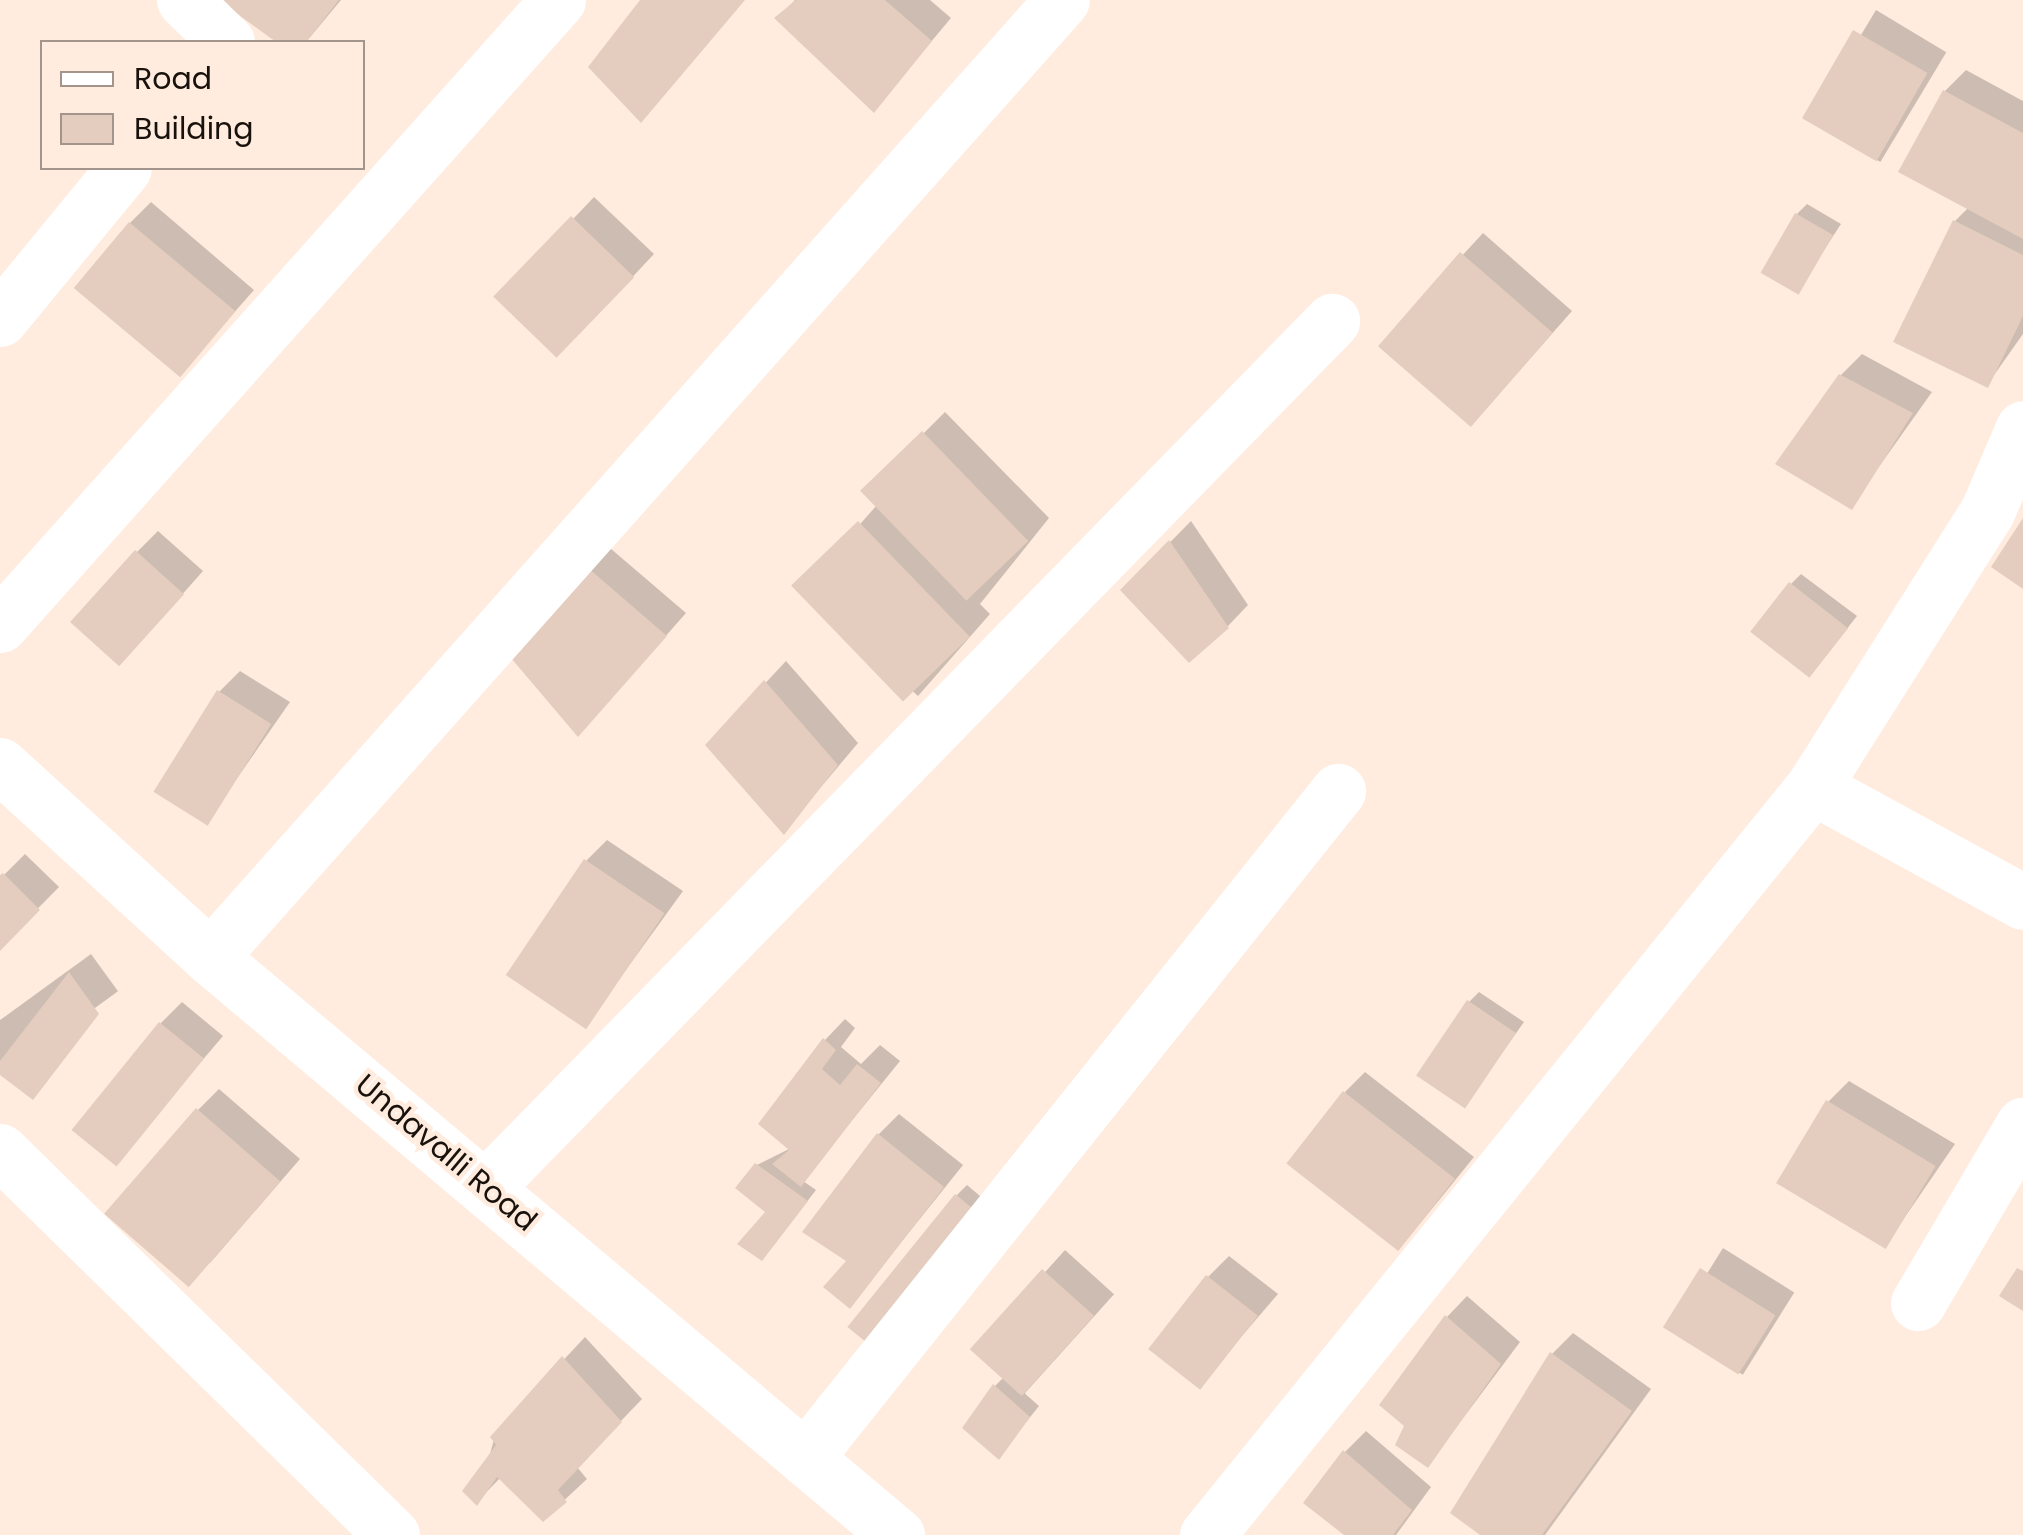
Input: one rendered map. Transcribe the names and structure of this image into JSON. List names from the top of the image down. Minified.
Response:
{"streets":{"street":["Undavalli Road"]},"legend":["Road","Building"]}
